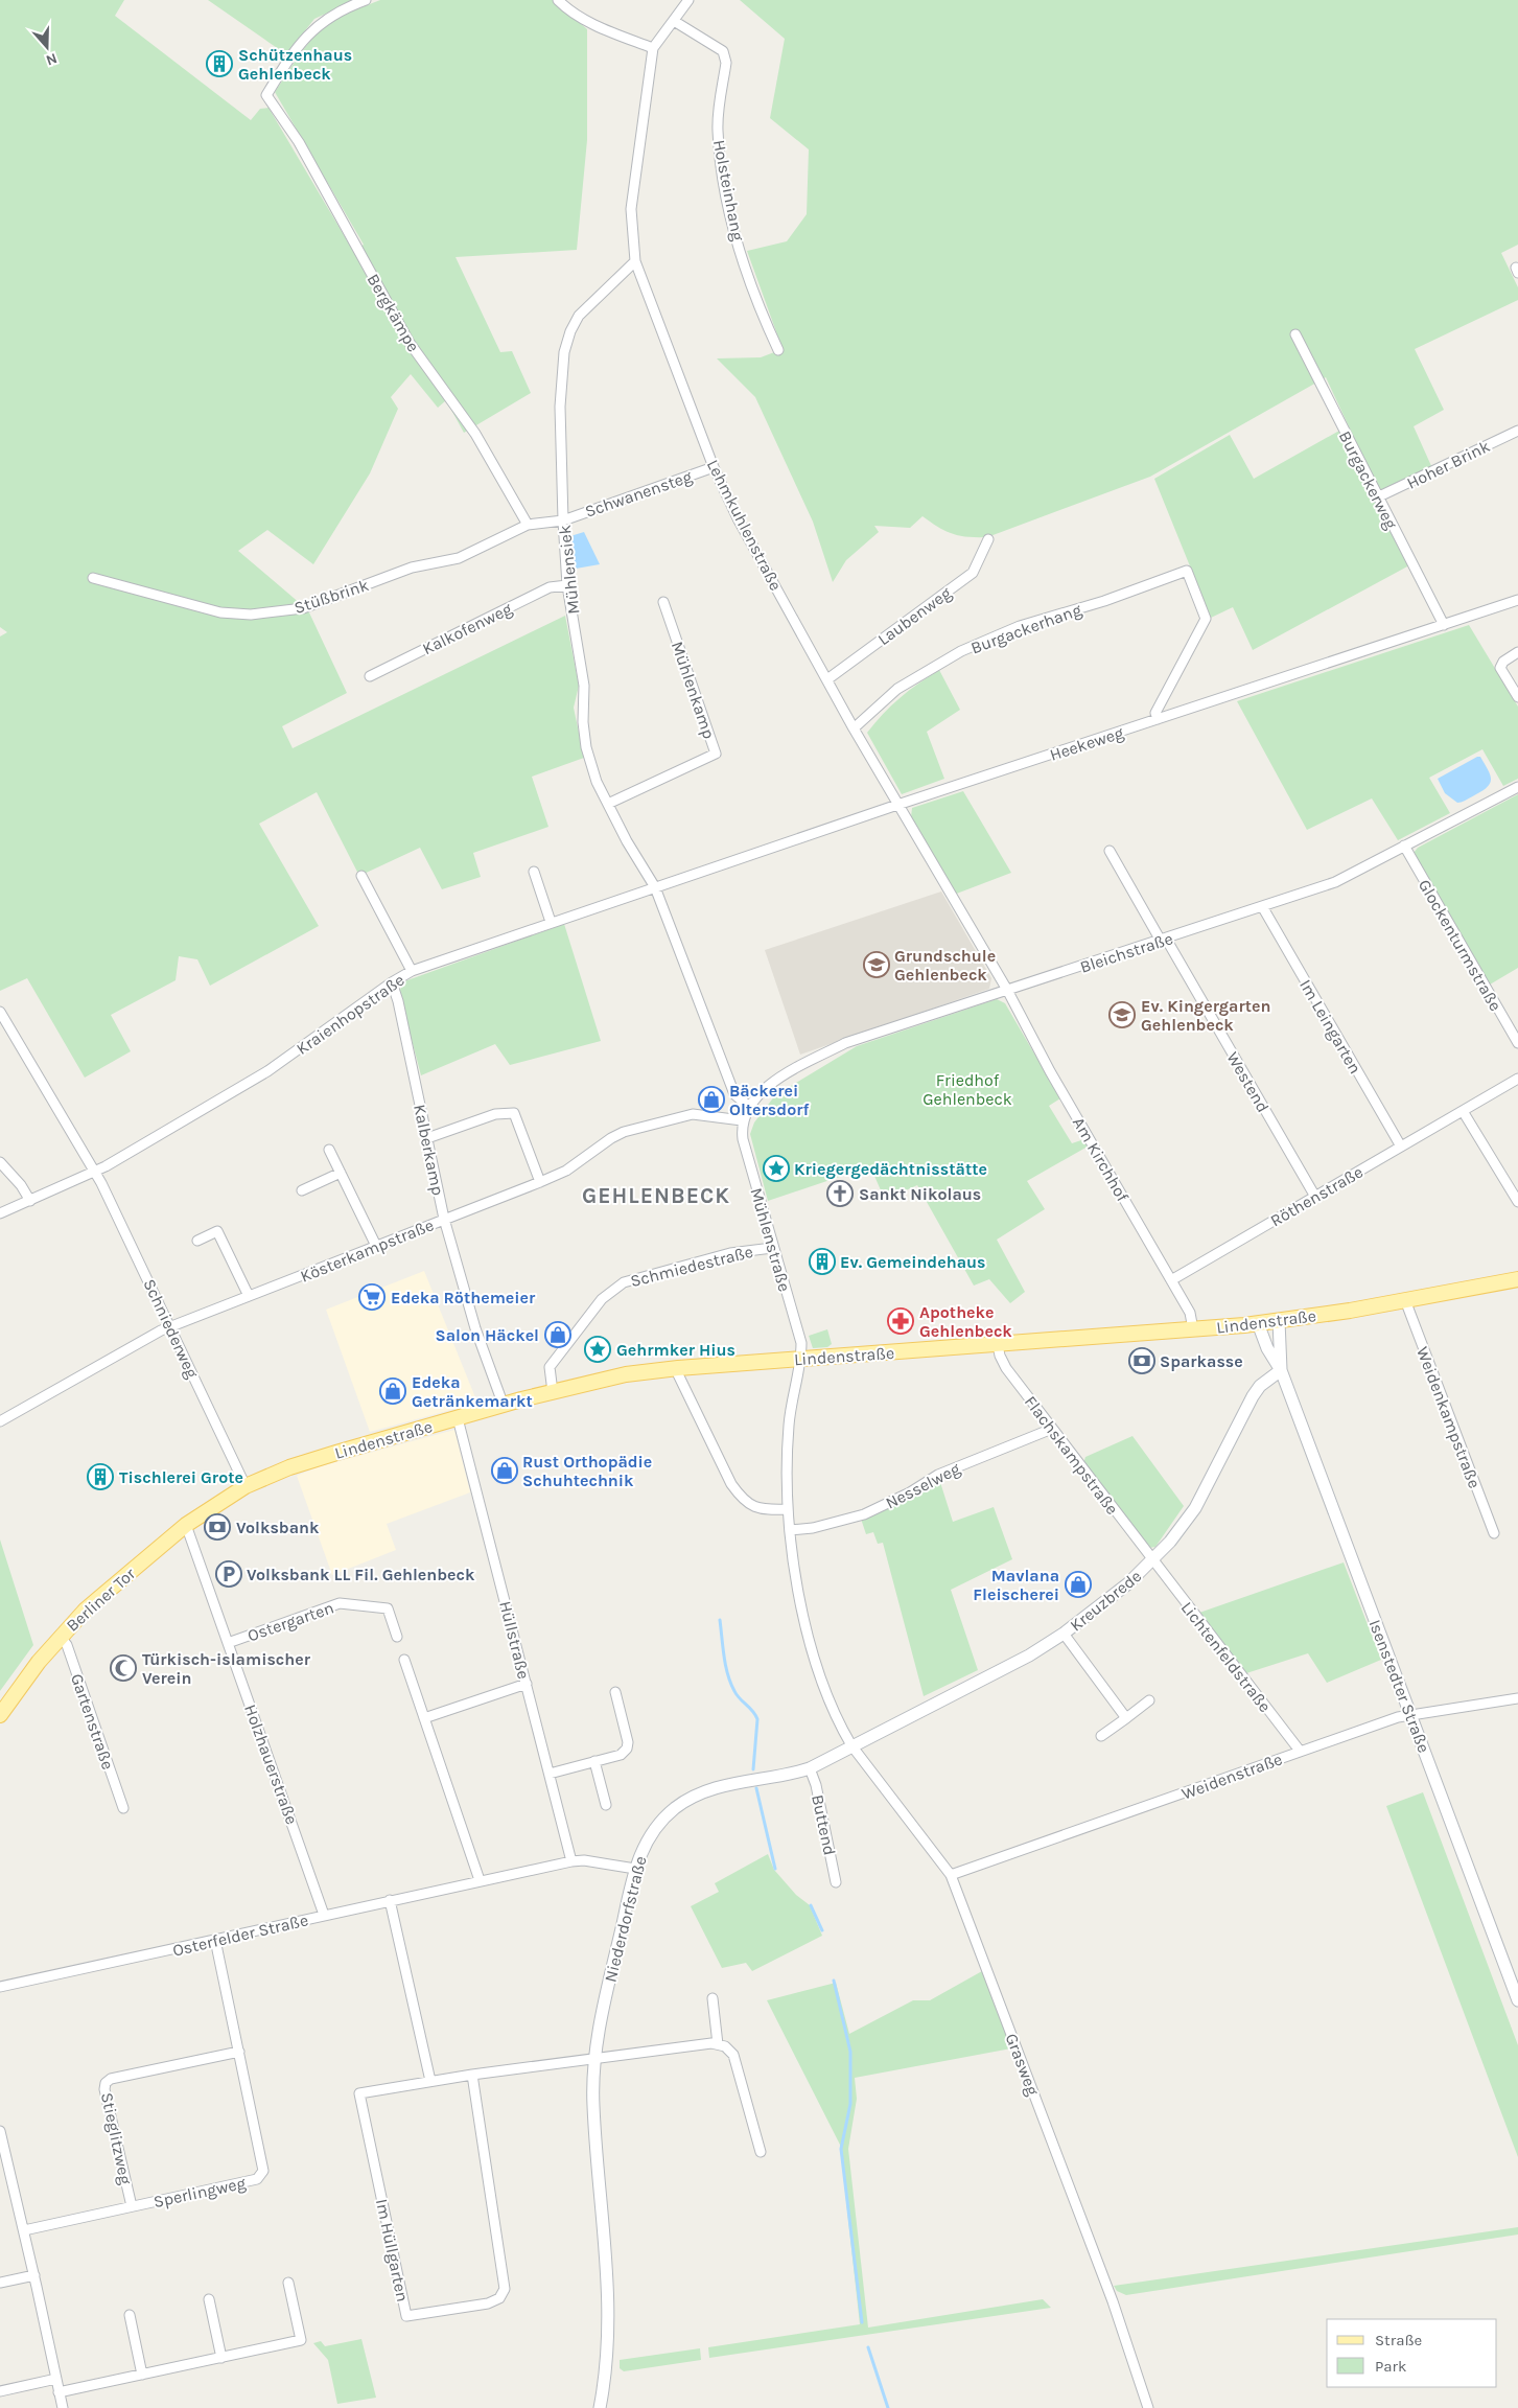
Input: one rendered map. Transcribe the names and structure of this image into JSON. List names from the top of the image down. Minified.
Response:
{"streets":{"main road":["Lindenstraße","Berliner Tor","Kreuzbrede","Isenstedter Straße","Niederdorfstraße"],"street":["Holsteinhang","Bergkämpe","Hoher Brink","Burgackerweg","Schwanensteg","Lehmkuhlenstraße","Mühlensiek","Stüßbrink","Laubenweg","Kalkofenweg","Burgackerhang","Mühlenkamp","Heekeweg","Glockenturmstraße","Bleichstraße","Kraienhopstraße","Im Leingarten","Westend","Kalberkamp","Am Kirchhof","Röthenstraße","Mühlenstraße","Kösterkampstraße","Schmiedestraße","Schniederweg","Weidenkampstraße","Flachskampstraße","Nesselweg","Ostergarten","Hüllstraße","Lichtenfeldstraße","Gartenstraße","Holzhauerstraße","Weidenstraße","Buttend","Osterfelder Straße","Grasweg","Stieglitzweg","Sperlingweg","Im Hüllgarten"]},"crossings":[["Holsteinhang","Lehmkuhlenstraße"],["Bergkämpe","Stüßbrink"],["Hoher Brink","Burgackerweg"],["Burgackerweg","Heekeweg"],["Schwanensteg","Lehmkuhlenstraße"],["Schwanensteg","Mühlensiek"],["Schwanensteg","Stüßbrink"],["Lehmkuhlenstraße","Mühlensiek"],["Lehmkuhlenstraße","Laubenweg"],["Lehmkuhlenstraße","Burgackerhang"],["Lehmkuhlenstraße","Heekeweg"],["Lehmkuhlenstraße","Bleichstraße"],["Lehmkuhlenstraße","Am Kirchhof"],["Mühlensiek","Stüßbrink"],["Mühlensiek","Kalkofenweg"],["Mühlensiek","Mühlenkamp"],["Mühlensiek","Heekeweg"],["Mühlensiek","Kraienhopstraße"],["Burgackerhang","Heekeweg"],["Heekeweg","Kraienhopstraße"],["Glockenturmstraße","Bleichstraße"],["Bleichstraße","Im Leingarten"],["Bleichstraße","Westend"],["Bleichstraße","Am Kirchhof"],["Bleichstraße","Mühlenstraße"],["Bleichstraße","Kösterkampstraße"],["Kraienhopstraße","Kalberkamp"],["Kraienhopstraße","Schniederweg"],["Im Leingarten","Röthenstraße"],["Westend","Röthenstraße"],["Kalberkamp","Kösterkampstraße"],["Kalberkamp","Lindenstraße"],["Am Kirchhof","Röthenstraße"],["Am Kirchhof","Lindenstraße"],["Mühlenstraße","Kösterkampstraße"],["Mühlenstraße","Schmiedestraße"],["Mühlenstraße","Lindenstraße"],["Kösterkampstraße","Schniederweg"],["Schmiedestraße","Lindenstraße"],["Lindenstraße","Schniederweg"],["Lindenstraße","Weidenkampstraße"],["Lindenstraße","Flachskampstraße"],["Lindenstraße","Berliner Tor"],["Lindenstraße","Hüllstraße"],["Lindenstraße","Isenstedter Straße"],["Flachskampstraße","Nesselweg"],["Flachskampstraße","Kreuzbrede"],["Flachskampstraße","Lichtenfeldstraße"],["Berliner Tor","Gartenstraße"],["Berliner Tor","Holzhauerstraße"],["Kreuzbrede","Lichtenfeldstraße"],["Kreuzbrede","Isenstedter Straße"],["Kreuzbrede","Niederdorfstraße"],["Kreuzbrede","Grasweg"],["Ostergarten","Holzhauerstraße"],["Hüllstraße","Osterfelder Straße"],["Lichtenfeldstraße","Weidenstraße"],["Isenstedter Straße","Weidenstraße"],["Holzhauerstraße","Osterfelder Straße"],["Weidenstraße","Grasweg"],["Buttend","Niederdorfstraße"],["Niederdorfstraße","Osterfelder Straße"],["Niederdorfstraße","Grasweg"],["Niederdorfstraße","Im Hüllgarten"],["Osterfelder Straße","Sperlingweg"],["Stieglitzweg","Sperlingweg"]],"districts":["GEHLENBECK"],"parks":["Friedhof Gehlenbeck"],"places":{"building":["Schützenhaus Gehlenbeck","Ev. Gemeindehaus","Tischlerei Grote"],"school or university":["Grundschule Gehlenbeck","Ev. Kingergarten Gehlenbeck"],"shop":["Bäckerei Oltersdorf","Salon Häckel","Edeka Getränkemarkt","Rust Orthopädie Schuhtechnik","Mavlana Fleischerei"],"place":["Kriegergedächtnisstätte","Gehrmker Hius"],"church":["Sankt Nikolaus"],"supermarket":["Edeka Röthemeier"],"pharmacy":["Apotheke Gehlenbeck"],"bank":["Sparkasse","Volksbank"],"parking":["Volksbank LL Fil. Gehlenbeck"],"mosque":["Türkisch-islamischer Verein"]},"legend":["Straße","Park"],"north":"bottom"}
